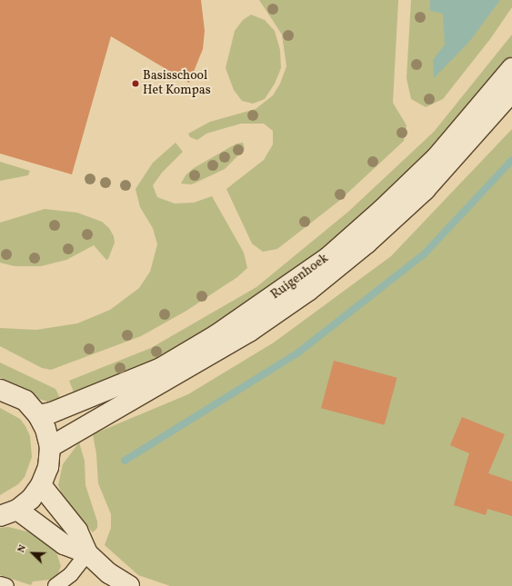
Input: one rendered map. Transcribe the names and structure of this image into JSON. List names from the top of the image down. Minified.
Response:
{"streets":{"main road":["Ruigenhoek"]},"places":["Basisschool Het Kompas"],"north":"top left"}
